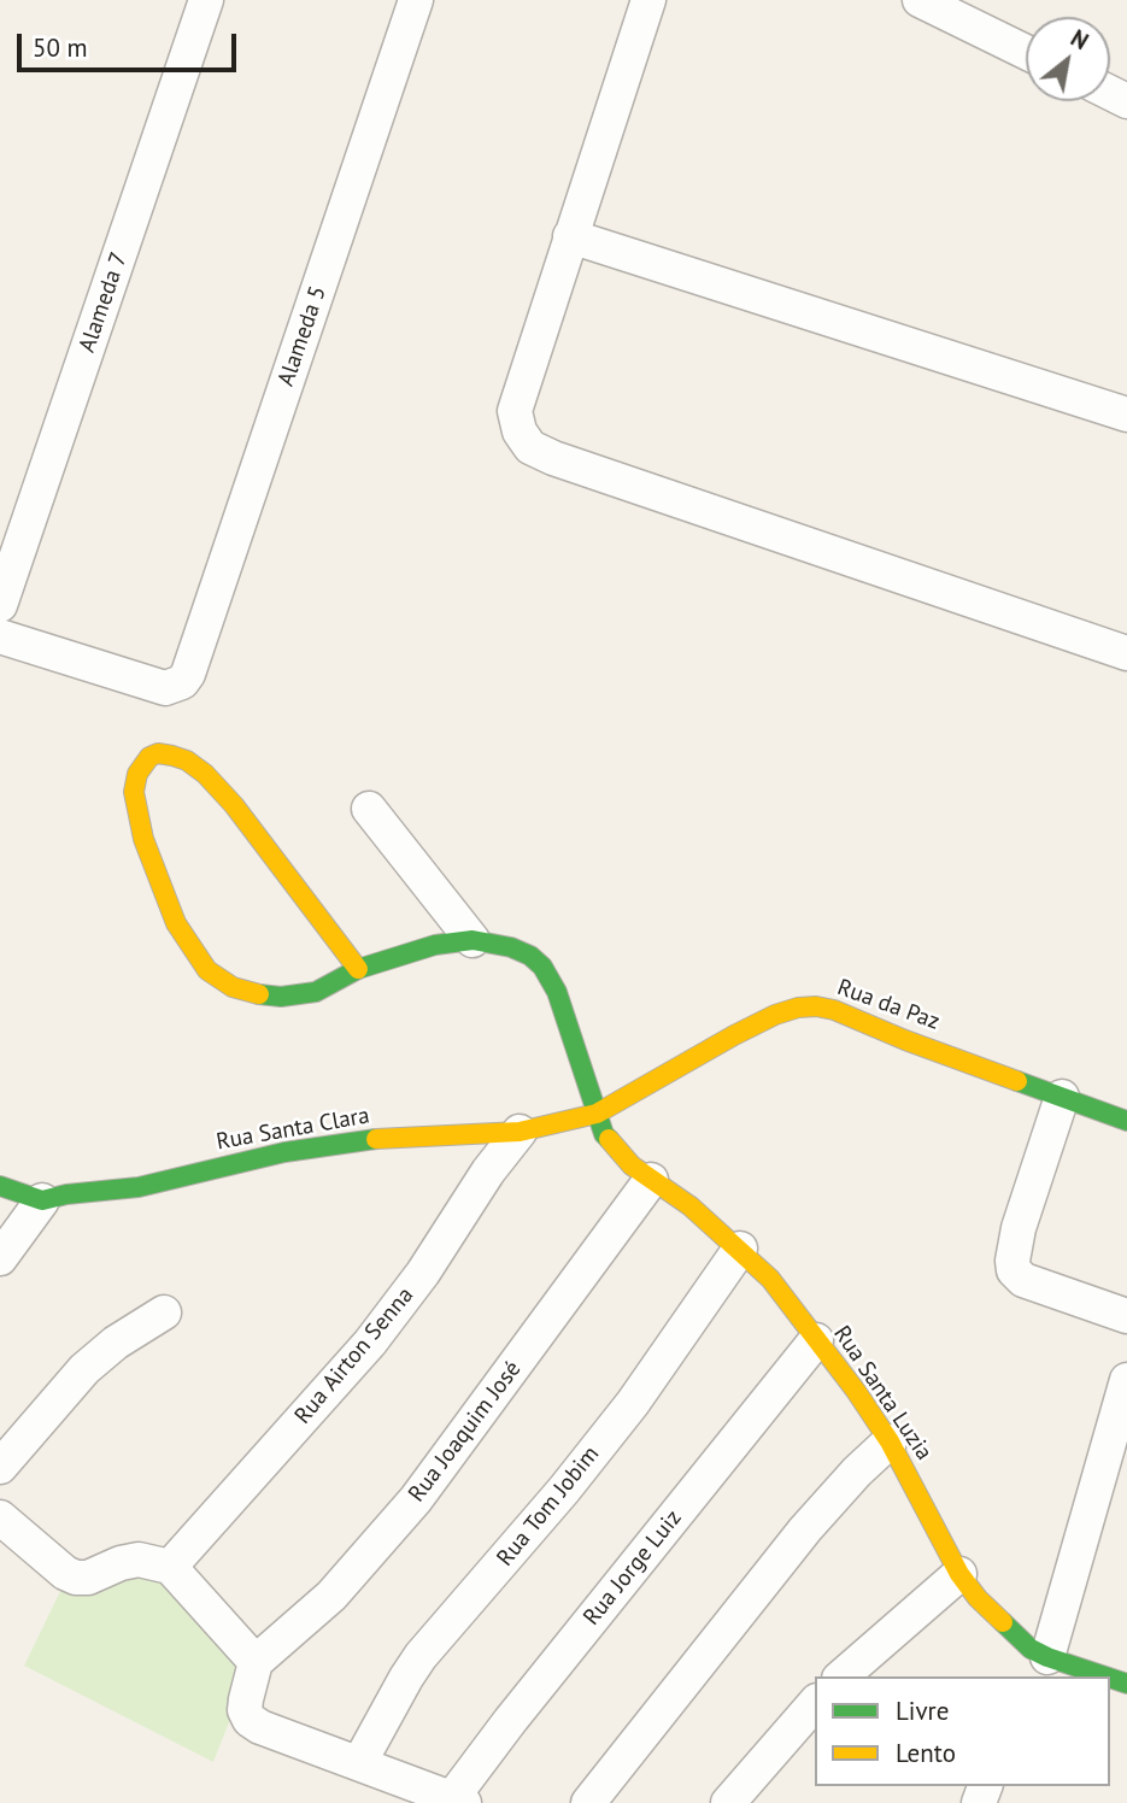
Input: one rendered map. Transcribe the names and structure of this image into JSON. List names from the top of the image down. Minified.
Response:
{"streets":{"street":["Alameda 7","Alameda 5","Rua da Paz","Rua Santa Clara","Rua Airton Senna","Rua Santa Luzia","Rua Joaquim José","Rua Tom Jobim","Rua Jorge Luiz"]},"crossings":[["Rua da Paz","Rua Santa Clara"],["Rua da Paz","Rua Santa Luzia"],["Rua Santa Clara","Rua Airton Senna"],["Rua Santa Clara","Rua Santa Luzia"],["Rua Santa Luzia","Rua Joaquim José"],["Rua Santa Luzia","Rua Tom Jobim"],["Rua Santa Luzia","Rua Jorge Luiz"]],"legend":["Livre","Lento"],"scale_bar":"50 m","north":"top right"}
